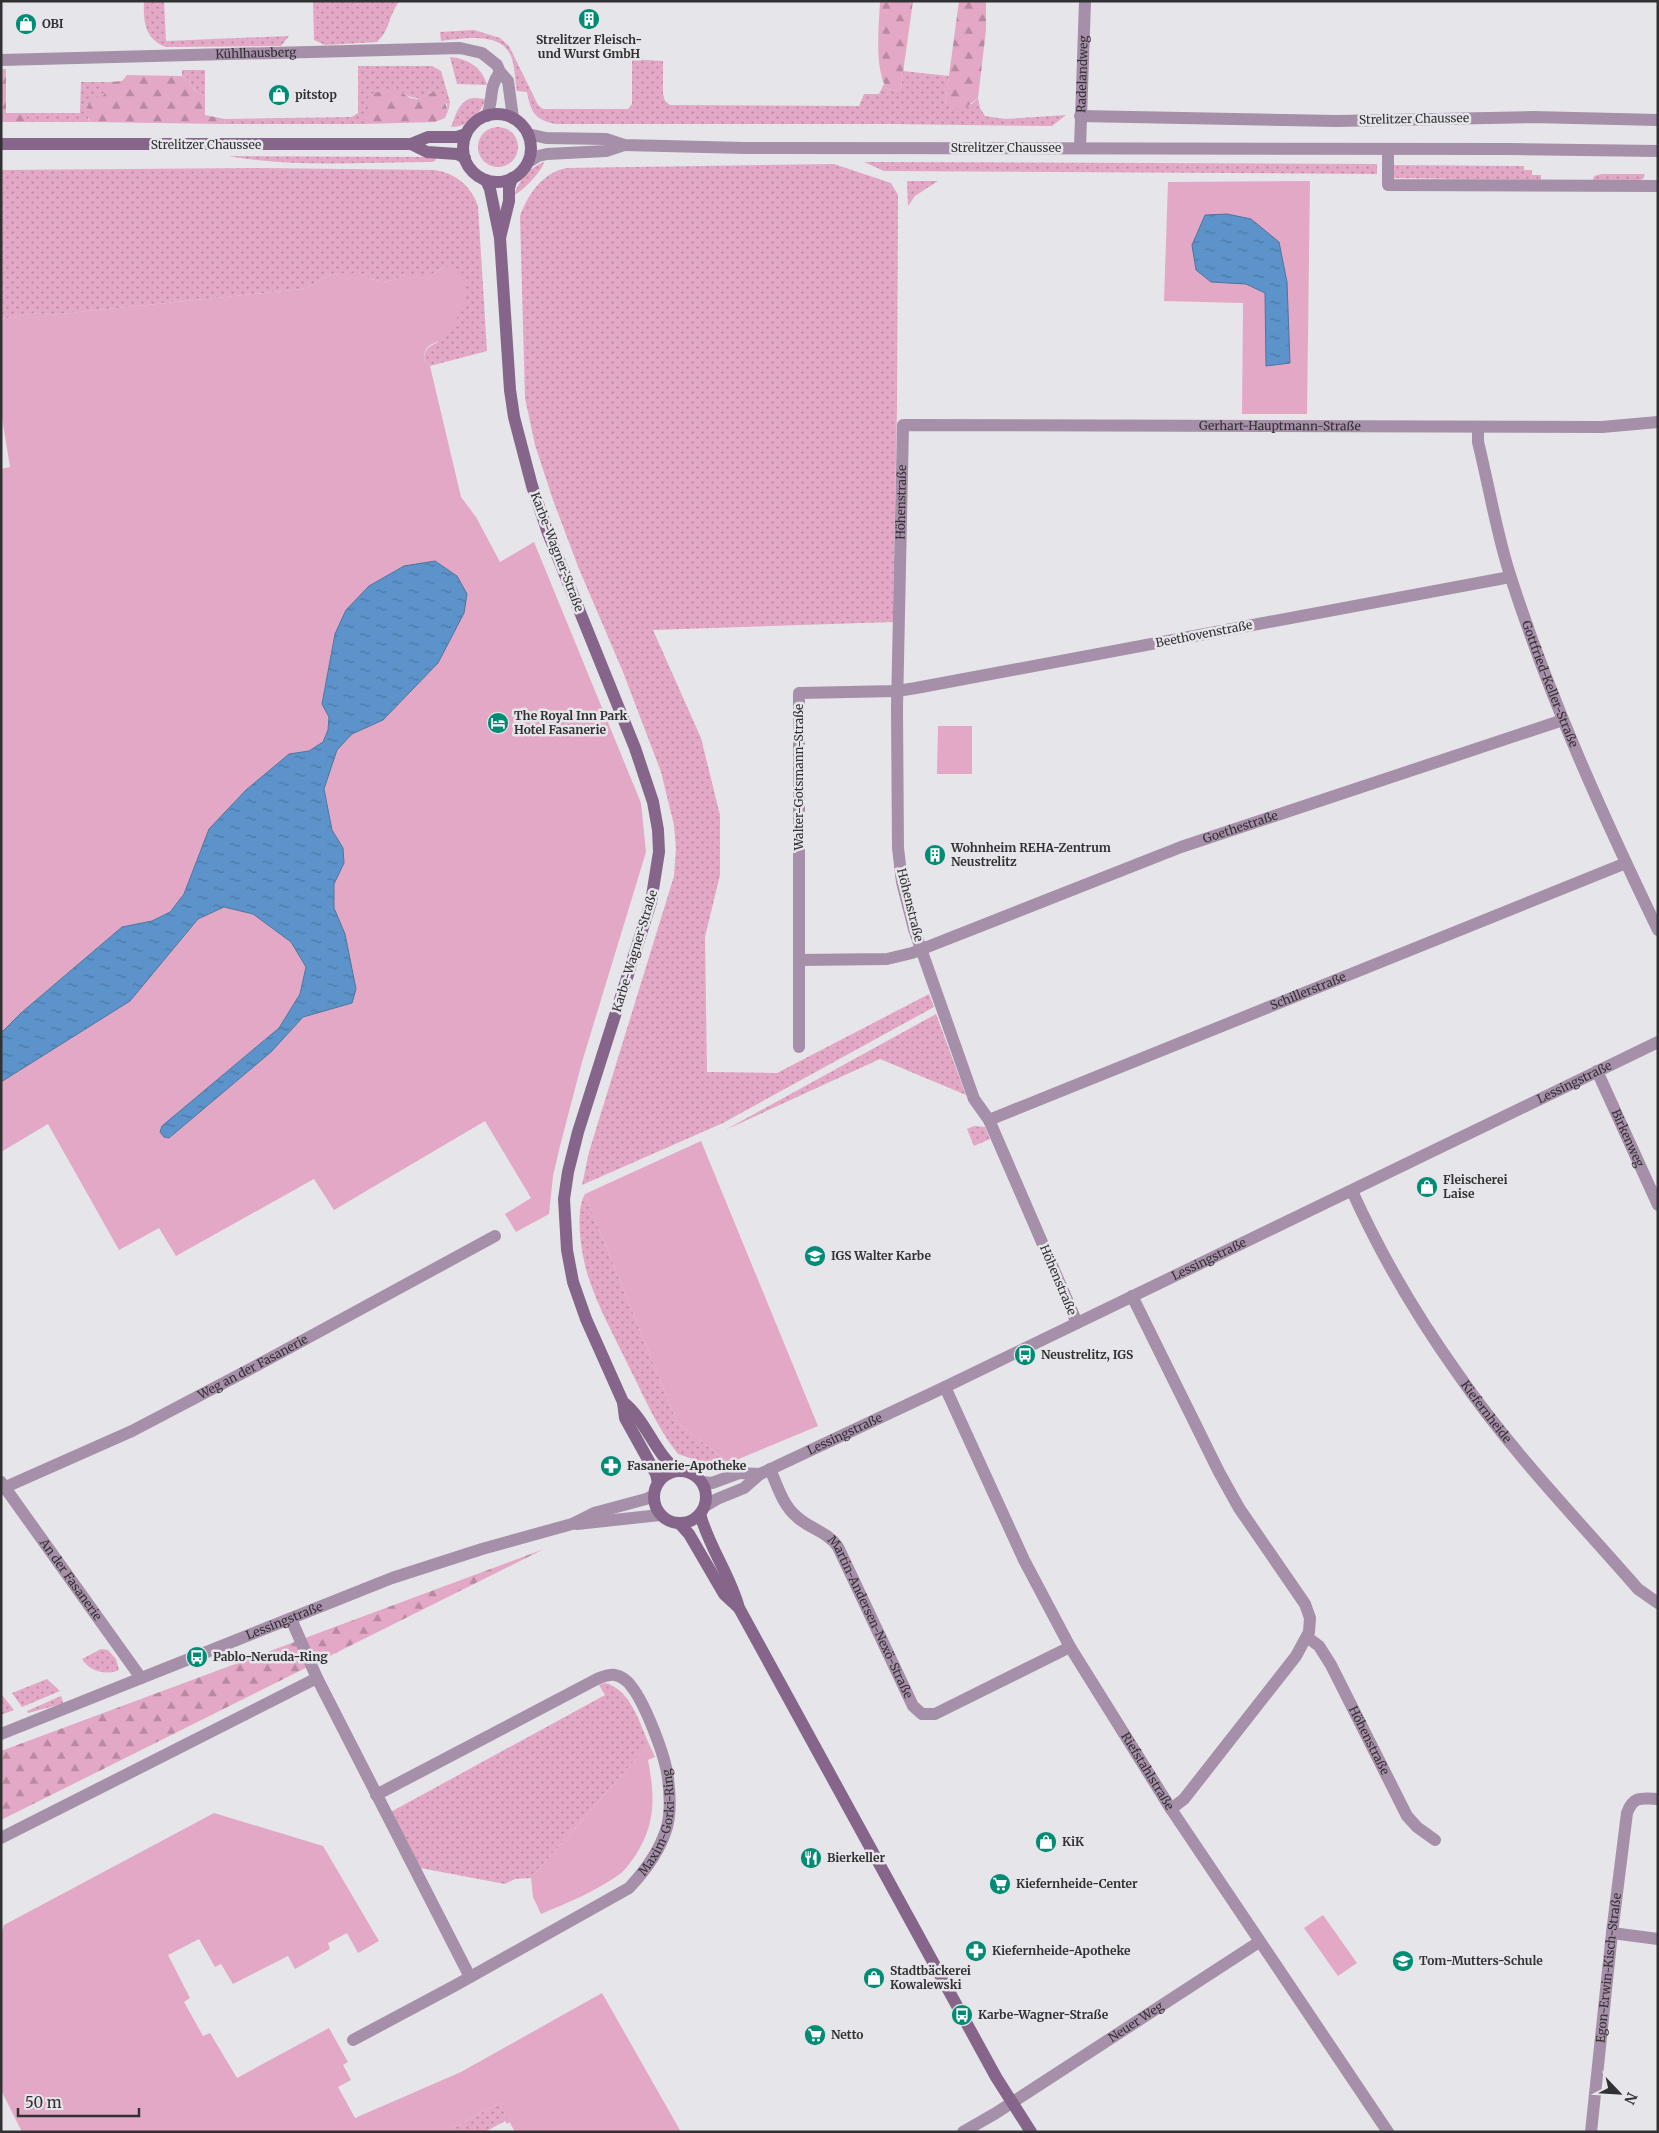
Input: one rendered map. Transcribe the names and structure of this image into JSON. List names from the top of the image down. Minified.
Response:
{"streets":{"street":["Kühlhausberg","Radelandweg","Strelitzer Chaussee","Gerhart-Hauptmann-Straße","Höhenstraße","Karbe-Wagner-Straße","Beethovenstraße","Gottfried-Keller-Straße","Walter-Gotsmann-Straße","Goethestraße","Schillerstraße","Lessingstraße","Birkenweg","Weg an der Fasanerie","Kiefernheide","An der Fasanerie","Martin-Andersen-Nexö-Straße","Riefstahlstraße","Maxim-Gorki-Ring","Egon-Erwin-Kisch-Straße","Neuer Weg"]},"crossings":[["Kühlhausberg","Strelitzer Chaussee"],["Kühlhausberg","Karbe-Wagner-Straße"],["Radelandweg","Strelitzer Chaussee"],["Strelitzer Chaussee","Karbe-Wagner-Straße"],["Gerhart-Hauptmann-Straße","Höhenstraße"],["Gerhart-Hauptmann-Straße","Gottfried-Keller-Straße"],["Höhenstraße","Beethovenstraße"],["Höhenstraße","Walter-Gotsmann-Straße"],["Höhenstraße","Goethestraße"],["Höhenstraße","Schillerstraße"],["Höhenstraße","Lessingstraße"],["Karbe-Wagner-Straße","Lessingstraße"],["Beethovenstraße","Gottfried-Keller-Straße"],["Beethovenstraße","Walter-Gotsmann-Straße"],["Gottfried-Keller-Straße","Goethestraße"],["Gottfried-Keller-Straße","Schillerstraße"],["Lessingstraße","Birkenweg"],["Lessingstraße","Kiefernheide"],["Lessingstraße","An der Fasanerie"],["Lessingstraße","Martin-Andersen-Nexö-Straße"],["Lessingstraße","Riefstahlstraße"],["Weg an der Fasanerie","An der Fasanerie"],["Martin-Andersen-Nexö-Straße","Riefstahlstraße"],["Riefstahlstraße","Neuer Weg"]],"places":{"building":["Strelitzer Fleisch- und Wurst GmbH","Wohnheim REHA-Zentrum Neustrelitz"],"shop":["OBI","pitstop","Fleischerei Laise","KiK","Stadtbäckerei Kowalewski"],"hotel":["The Royal Inn Park Hotel Fasanerie"],"school or university":["IGS Walter Karbe","Tom-Mutters-Schule"],"bus stop":["Neustrelitz, IGS","Pablo-Neruda-Ring","Karbe-Wagner-Straße"],"pharmacy":["Fasanerie-Apotheke","Kiefernheide-Apotheke"],"restaurant":["Bierkeller"],"supermarket":["Kiefernheide-Center","Netto"]},"scale_bar":"50 m","north":"bottom right"}
